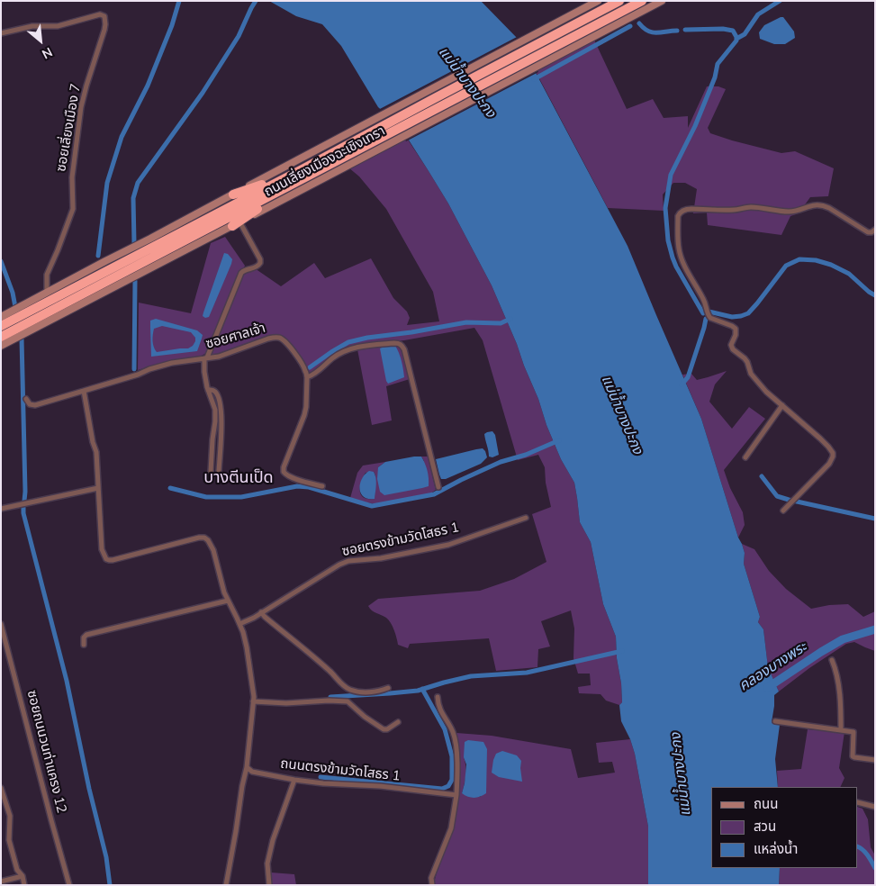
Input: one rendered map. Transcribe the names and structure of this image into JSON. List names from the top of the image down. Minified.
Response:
{"streets":{"highway":["ถนนเลี่ยงเมืองฉะเชิงเทรา"],"street":["ซอยเลี่ยงเมือง 7","ซอยศาลเจ้า","ซอยตรงข้ามวัดโสธร 1","ซอยถนนวนท่าแครง 12","ถนนตรงข้ามวัดโสธร 1"]},"crossings":[["ซอยเลี่ยงเมือง 7","ถนนเลี่ยงเมืองฉะเชิงเทรา"]],"districts":["บางตีนเป็ด"],"water":["แม่น้ำบางปะกง","คลองบางพระ"],"legend":["ถนน","สวน","แหล่งน้ำ"],"north":"bottom right"}
